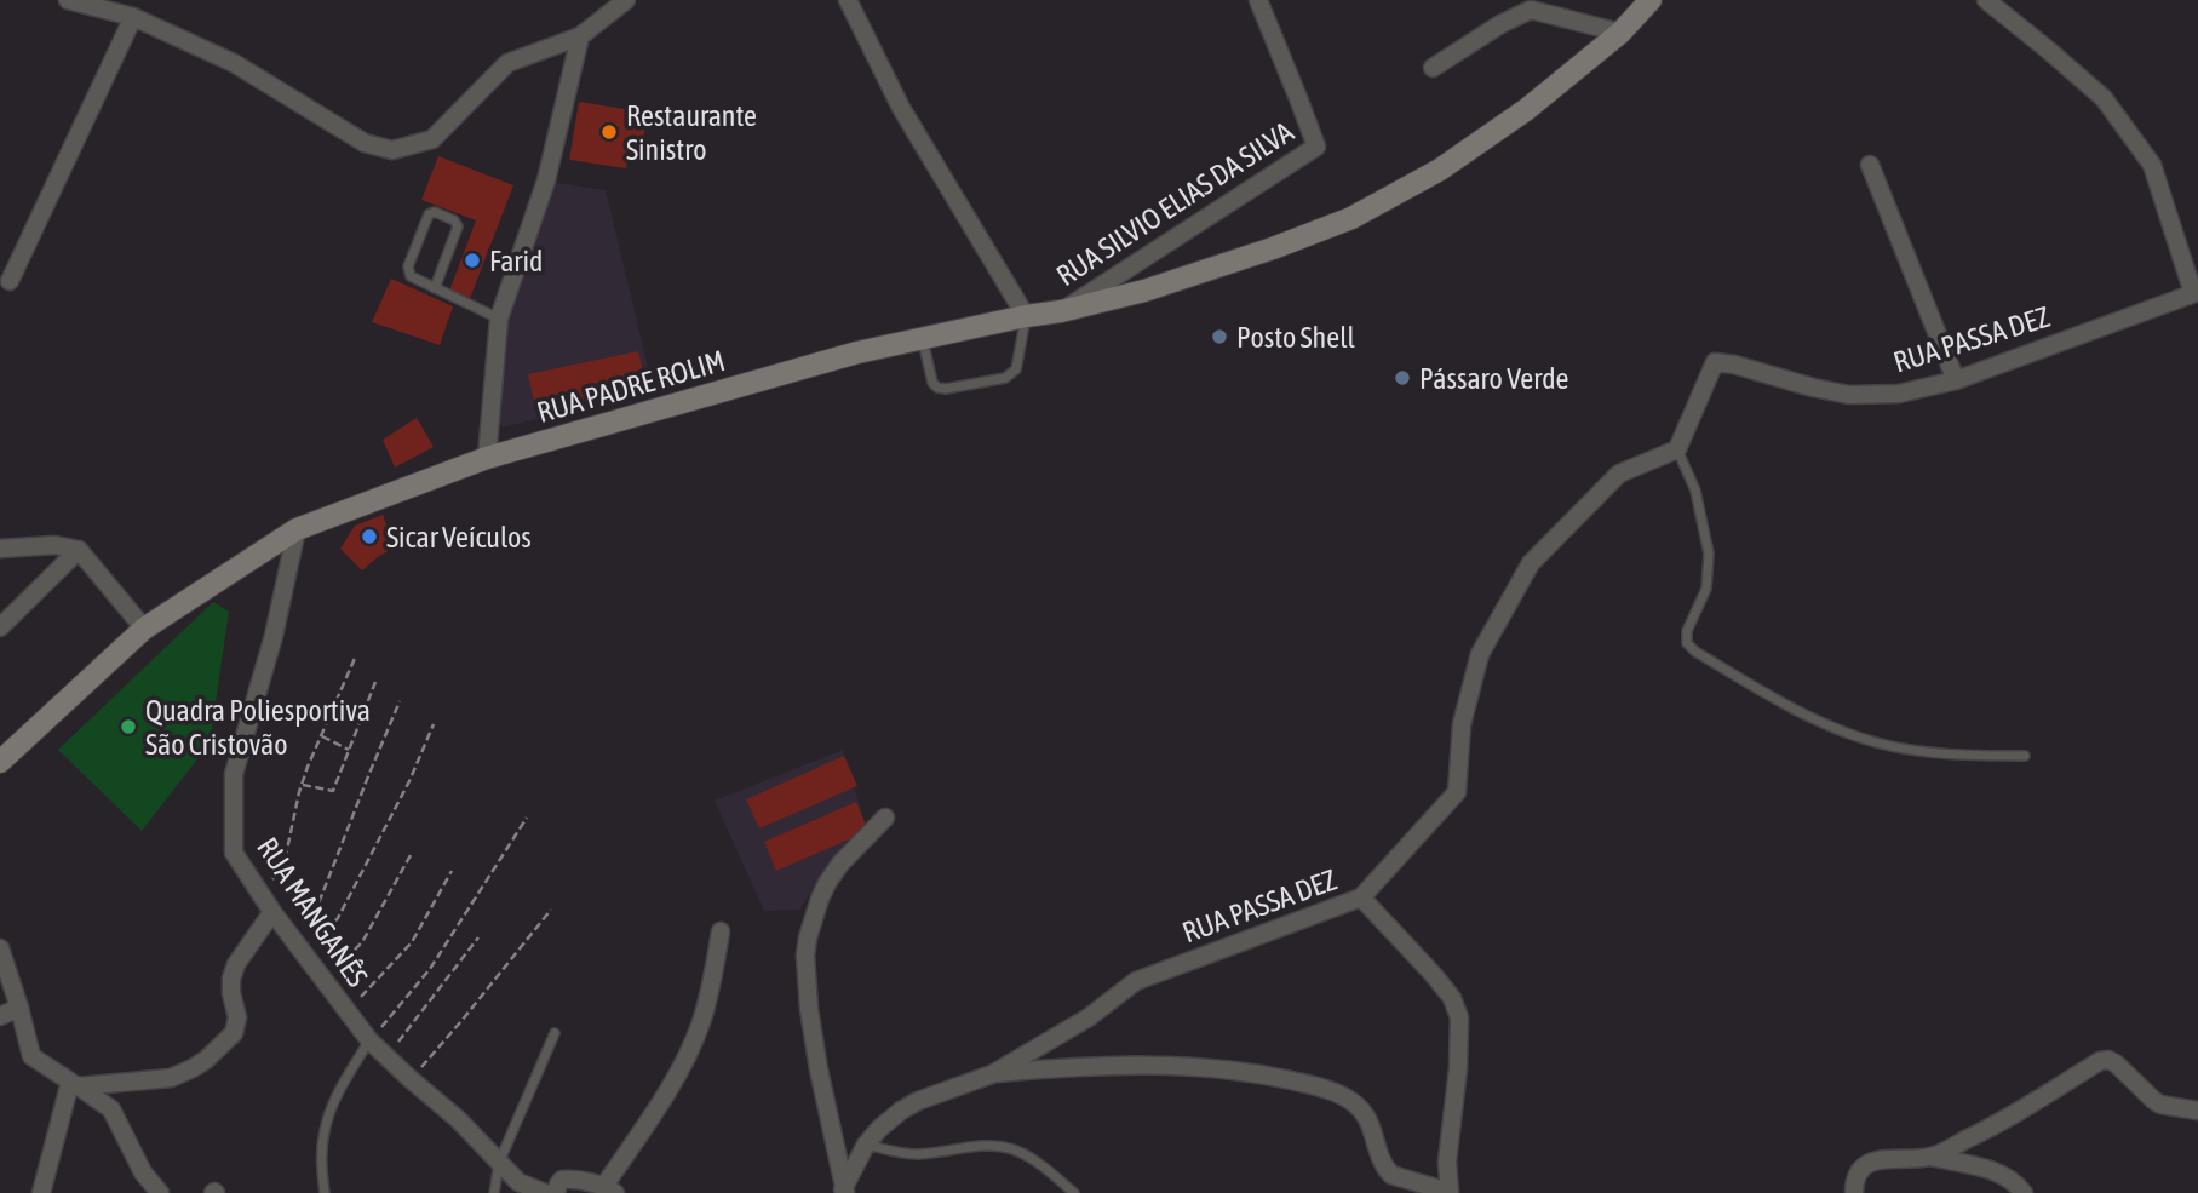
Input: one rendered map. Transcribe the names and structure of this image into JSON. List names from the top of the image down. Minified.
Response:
{"streets":{"main road":["RUA PADRE ROLIM"],"street":["RUA SILVIO ELIAS DA SILVA","RUA PASSA DEZ","RUA MANGANÊS"]},"crossings":[["RUA SILVIO ELIAS DA SILVA","RUA PADRE ROLIM"],["RUA PADRE ROLIM","RUA MANGANÊS"]],"places":["Restaurante Sinistro","Farid","Posto Shell","Pássaro Verde","Sicar Veículos","Quadra Poliesportiva São Cristovão"]}
